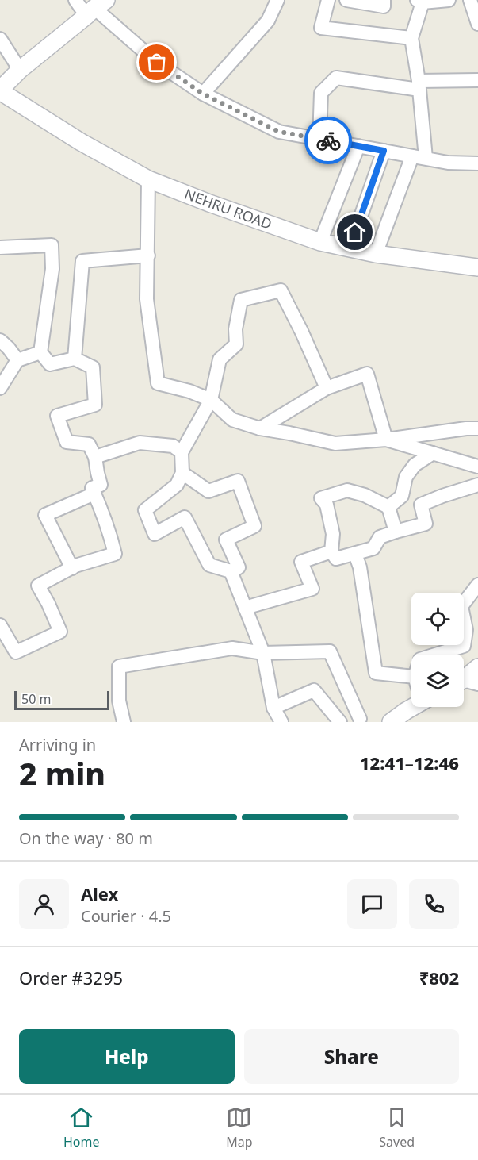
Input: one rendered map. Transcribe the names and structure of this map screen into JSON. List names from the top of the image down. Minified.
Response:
{"streets":{"street":["NEHRU ROAD"]},"scale_bar":"50 m","page":{"scale":"50 m","heading":["2 min","Arriving in","12:41–12:46"],"panel":["Alex","Courier · 4.5","Order #3295","₹802"],"bar":"On the way · 80 m","buttons":["Help","Share"],"tabs":["Home","Map","Saved"]}}
